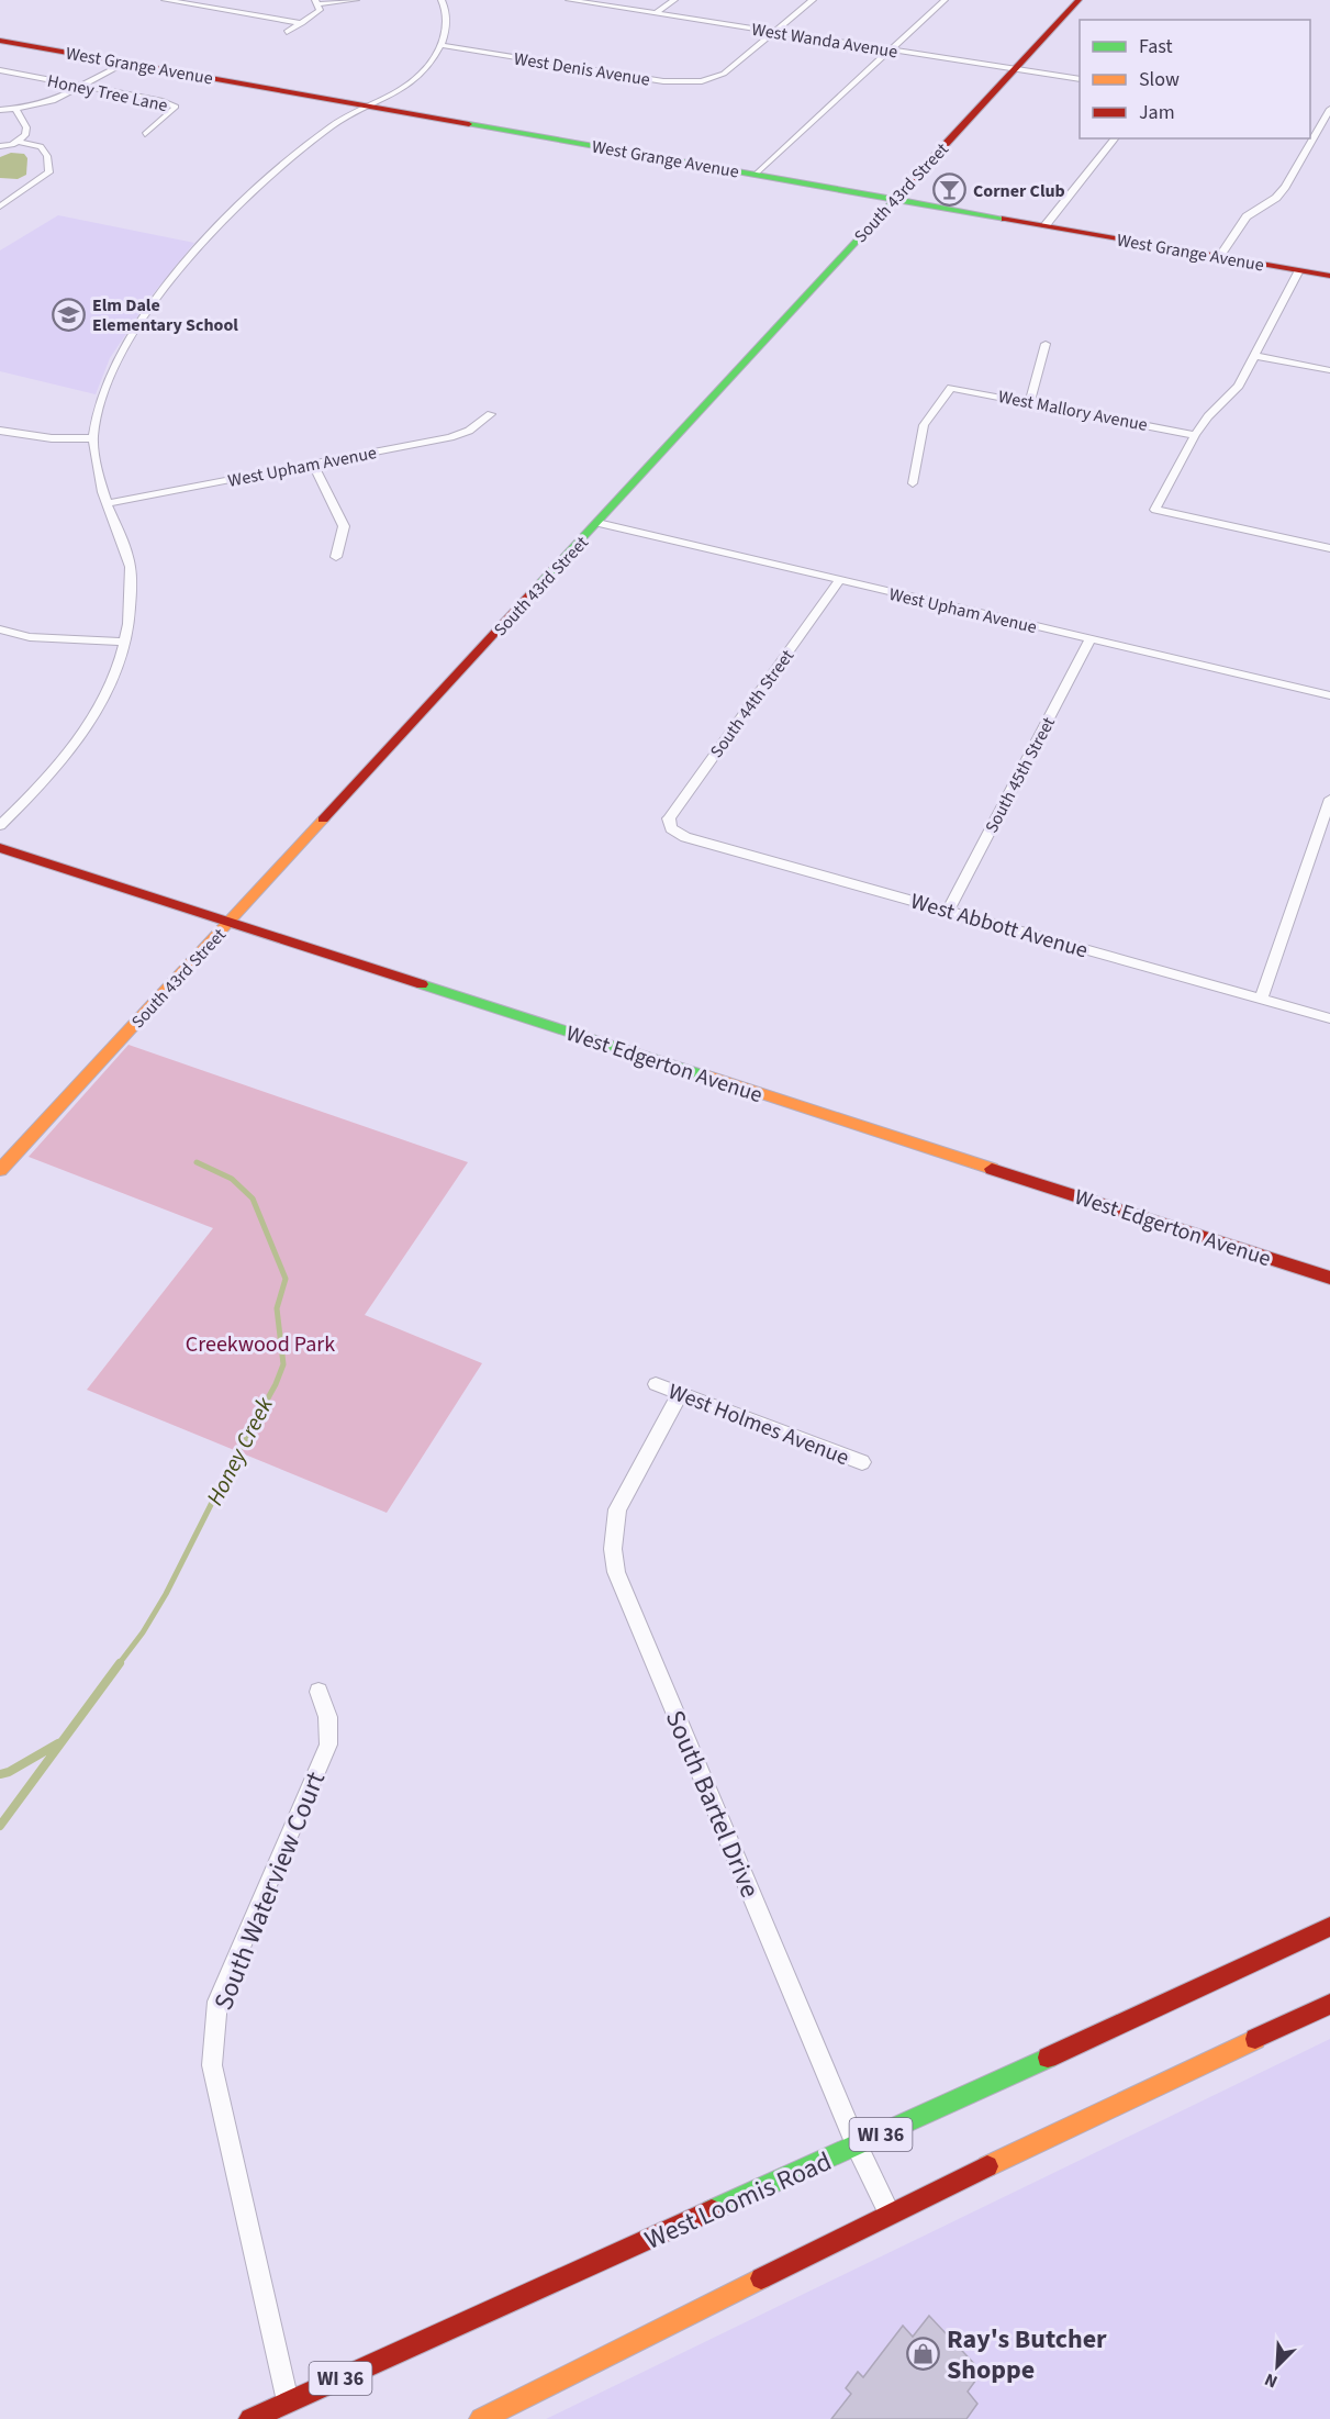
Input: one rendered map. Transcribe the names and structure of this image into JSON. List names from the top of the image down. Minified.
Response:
{"streets":{"street":["West Wanda Avenue","West Grange Avenue","West Denis Avenue","Honey Tree Lane","South 43rd Street","West Mallory Avenue","West Upham Avenue","South 44th Street","South 45th Street","West Abbott Avenue","West Edgerton Avenue","West Holmes Avenue","South Bartel Drive","South Waterview Court","WI 36","West Loomis Road"]},"crossings":[["West Wanda Avenue","West Denis Avenue"],["West Wanda Avenue","South 43rd Street"],["West Grange Avenue","South 43rd Street"],["South 43rd Street","West Upham Avenue"],["South 43rd Street","West Edgerton Avenue"],["West Upham Avenue","South 44th Street"],["West Upham Avenue","South 45th Street"],["South 44th Street","West Abbott Avenue"],["South 45th Street","West Abbott Avenue"],["West Holmes Avenue","South Bartel Drive"],["South Bartel Drive","West Loomis Road"],["South Waterview Court","West Loomis Road"]],"water":["Honey Creek"],"parks":["Creekwood Park"],"places":{"bar":["Corner Club"],"school or university":["Elm Dale Elementary School"],"shop":["Ray's Butcher Shoppe"]},"legend":["Fast","Slow","Jam"],"north":"bottom left"}
